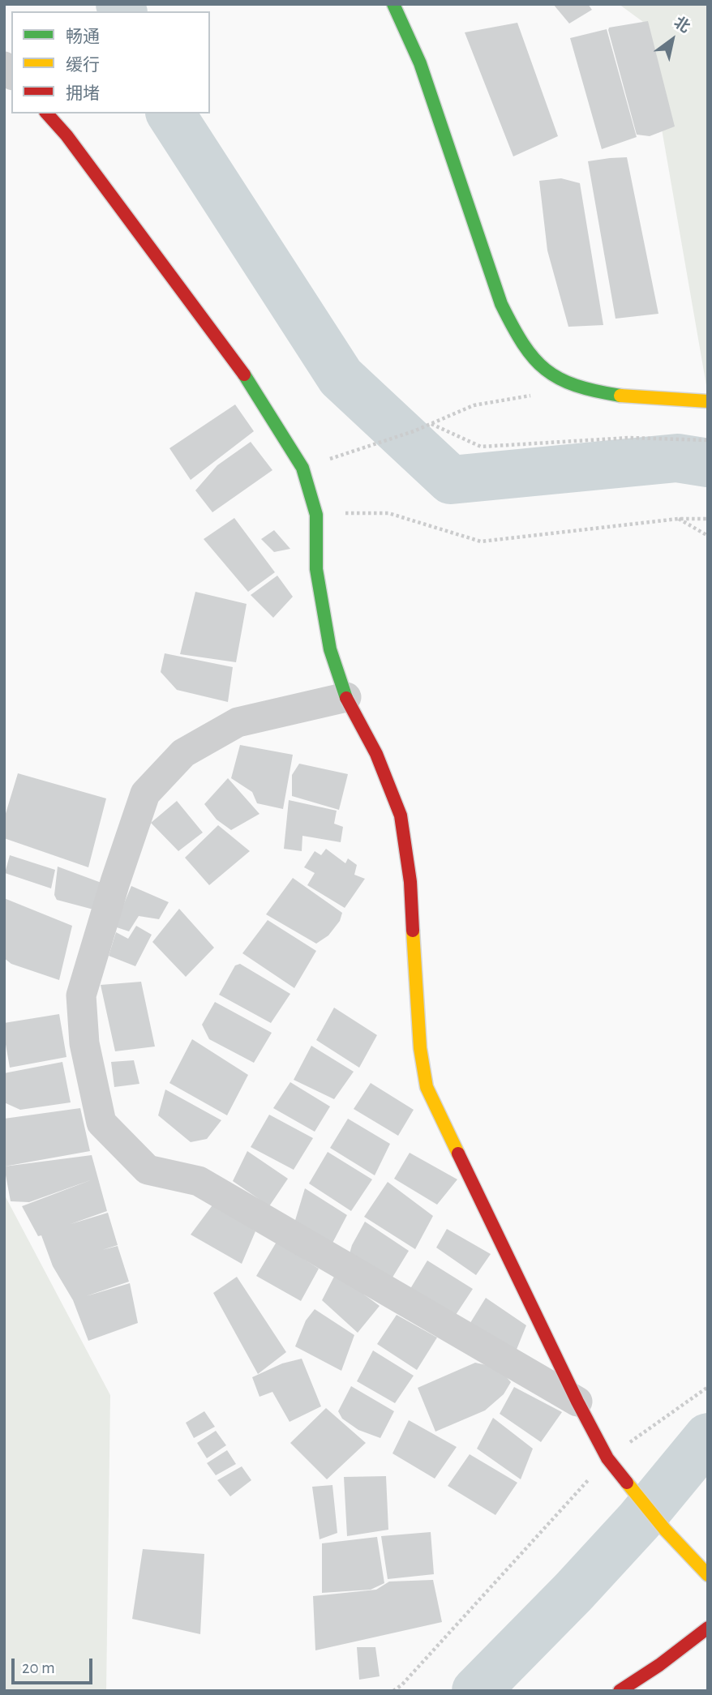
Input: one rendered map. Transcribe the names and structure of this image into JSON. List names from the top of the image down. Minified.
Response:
{"legend":["畅通","缓行","拥堵"],"scale_bar":"20 m","north":"top right"}
